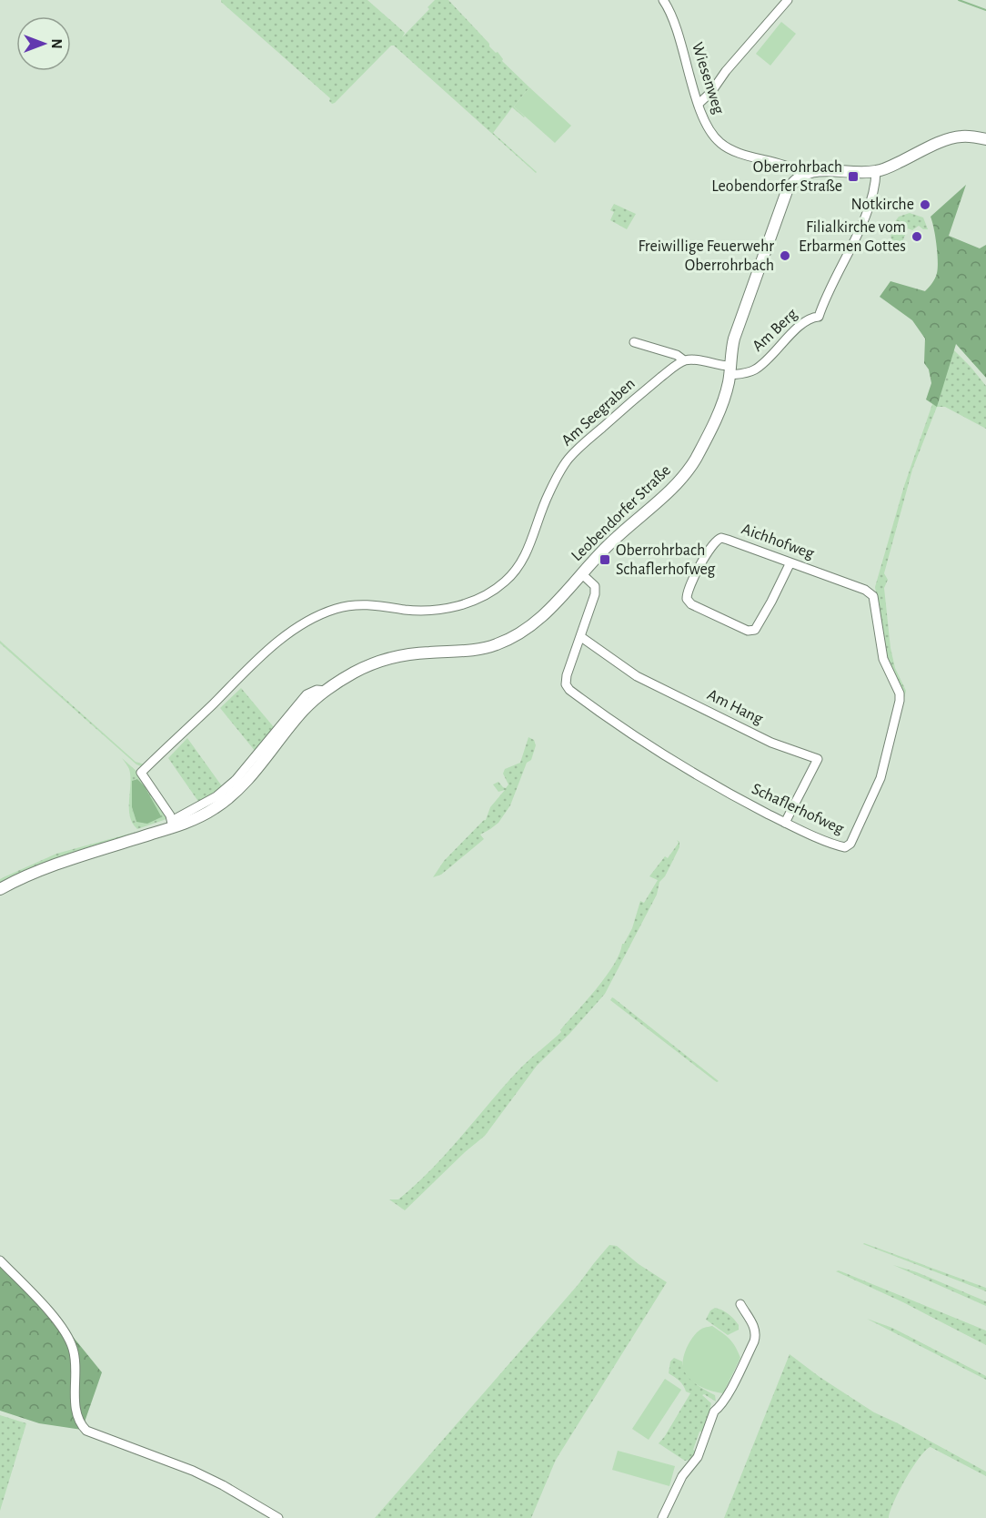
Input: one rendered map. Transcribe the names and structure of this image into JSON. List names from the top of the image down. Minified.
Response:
{"streets":{"main road":["Leobendorfer Straße"],"street":["Wiesenweg","Am Berg","Am Seegraben","Aichhofweg","Am Hang","Schaflerhofweg"]},"crossings":[["Wiesenweg","Leobendorfer Straße"],["Am Berg","Leobendorfer Straße"],["Am Seegraben","Leobendorfer Straße"],["Aichhofweg","Schaflerhofweg"],["Am Hang","Schaflerhofweg"]],"places":{"transit":["Oberrohrbach Leobendorfer Straße","Oberrohrbach Schaflerhofweg"],"other":["Notkirche","Filialkirche vom Erbarmen Gottes","Freiwillige Feuerwehr Oberrohrbach"]},"north":"right"}
